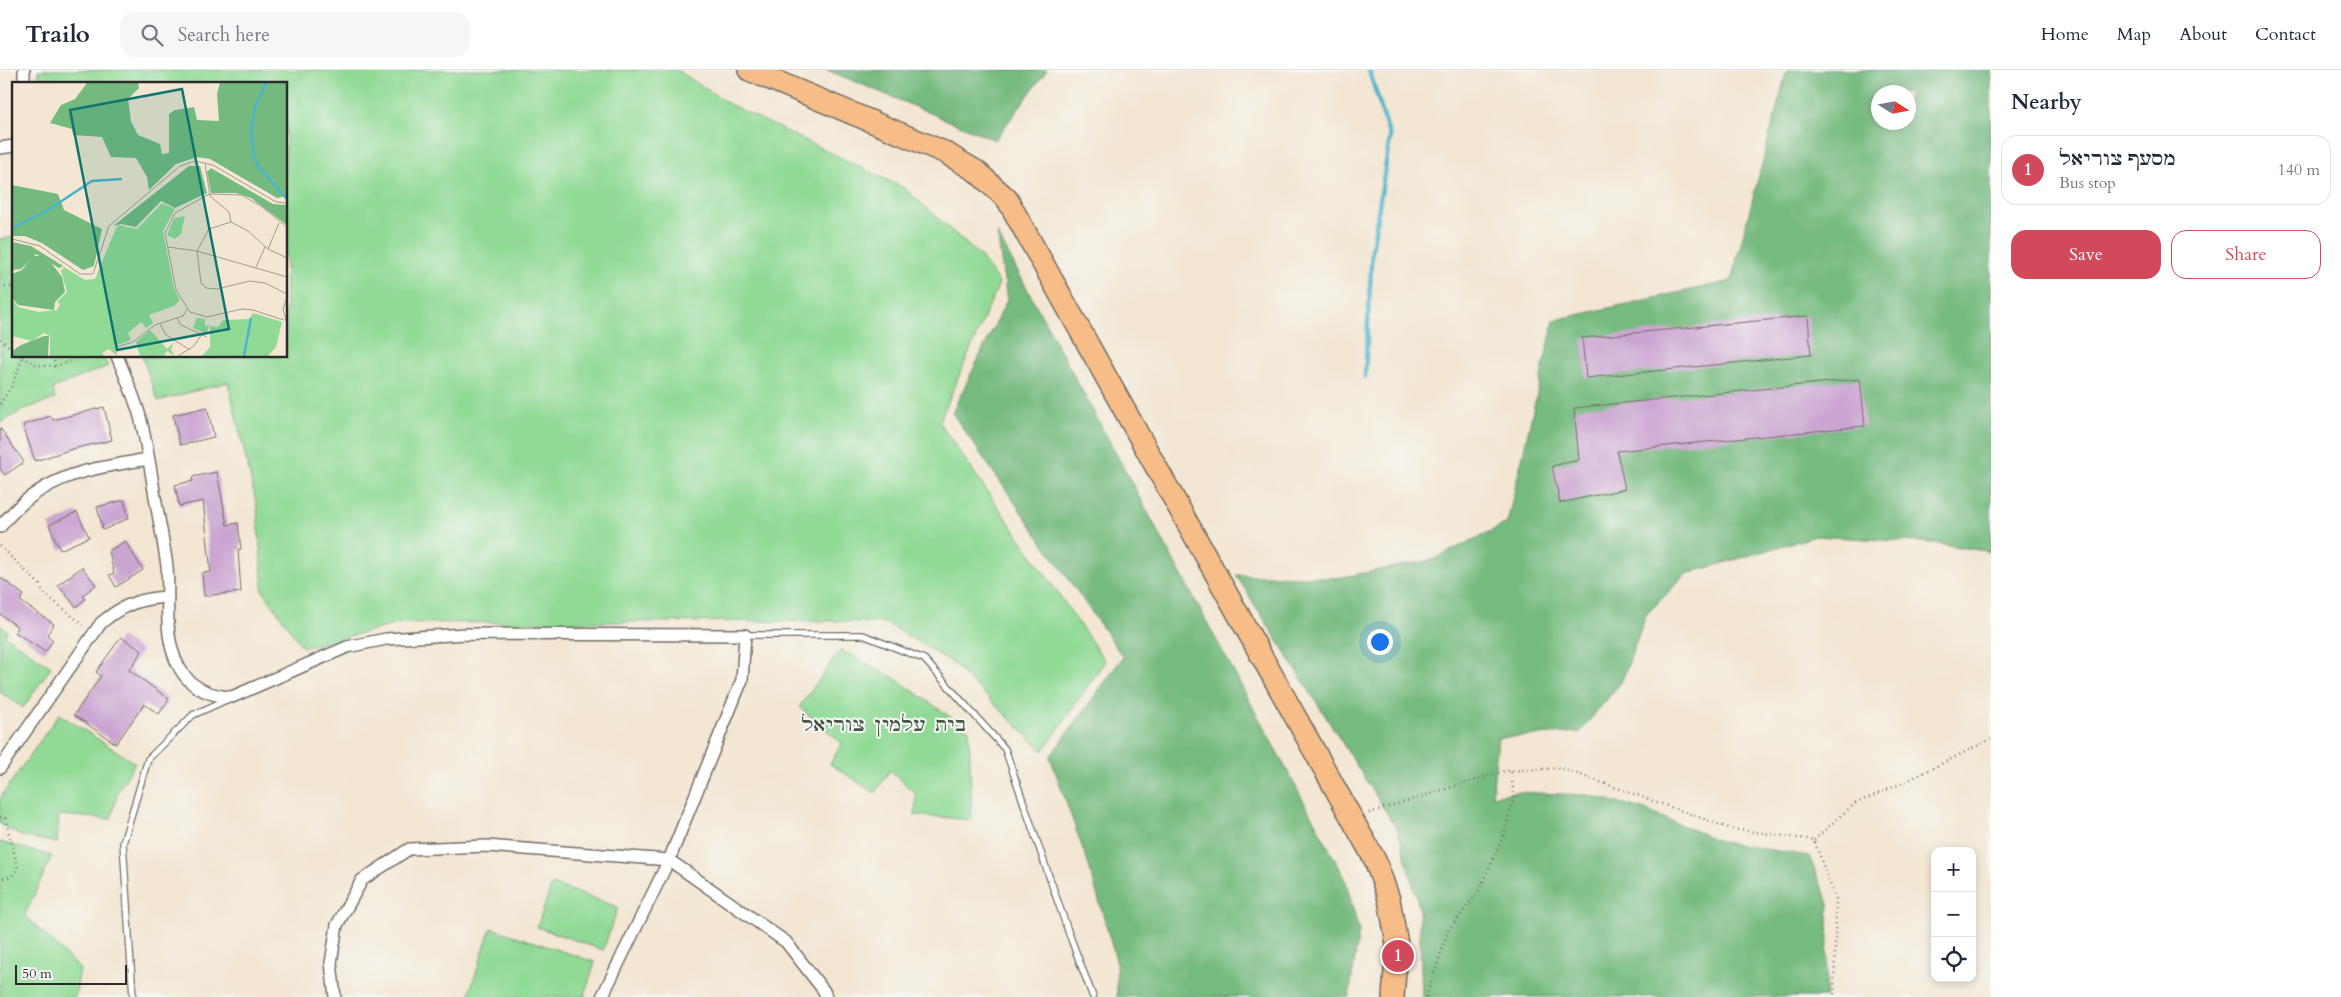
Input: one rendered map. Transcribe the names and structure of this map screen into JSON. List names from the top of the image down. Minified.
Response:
{"parks":["בית עלמין צוריאל"],"scale_bar":"50 m","north":"right","page":{"header":"Trailo","search":"Search here","nav":["Home","Map","About","Contact"],"heading":"Nearby","list":[{"mark":"1","name":"מסעף צוריאל","note":"Bus stop","value":"140 m"}],"buttons":["Save","Share"],"map_buttons":["+","−"],"pins":"1","scale":"50 m"}}
